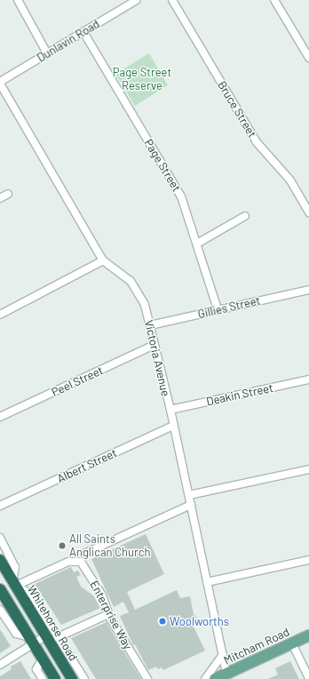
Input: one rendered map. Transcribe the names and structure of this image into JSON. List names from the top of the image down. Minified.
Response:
{"streets":{"highway":["Whitehorse Road"],"main road":["Mitcham Road"],"street":["Dunlavin Road","Bruce Street","Page Street","Gillies Street","Victoria Avenue","Peel Street","Deakin Street","Albert Street","Enterprise Way"]},"crossings":[["Dunlavin Road","Page Street"],["Dunlavin Road","Victoria Avenue"],["Page Street","Gillies Street"],["Gillies Street","Victoria Avenue"],["Victoria Avenue","Peel Street"],["Victoria Avenue","Deakin Street"],["Victoria Avenue","Albert Street"],["Victoria Avenue","Mitcham Road"],["Enterprise Way","Whitehorse Road"]],"parks":["Page Street Reserve"],"places":["All Saints Anglican Church","Woolworths"]}
